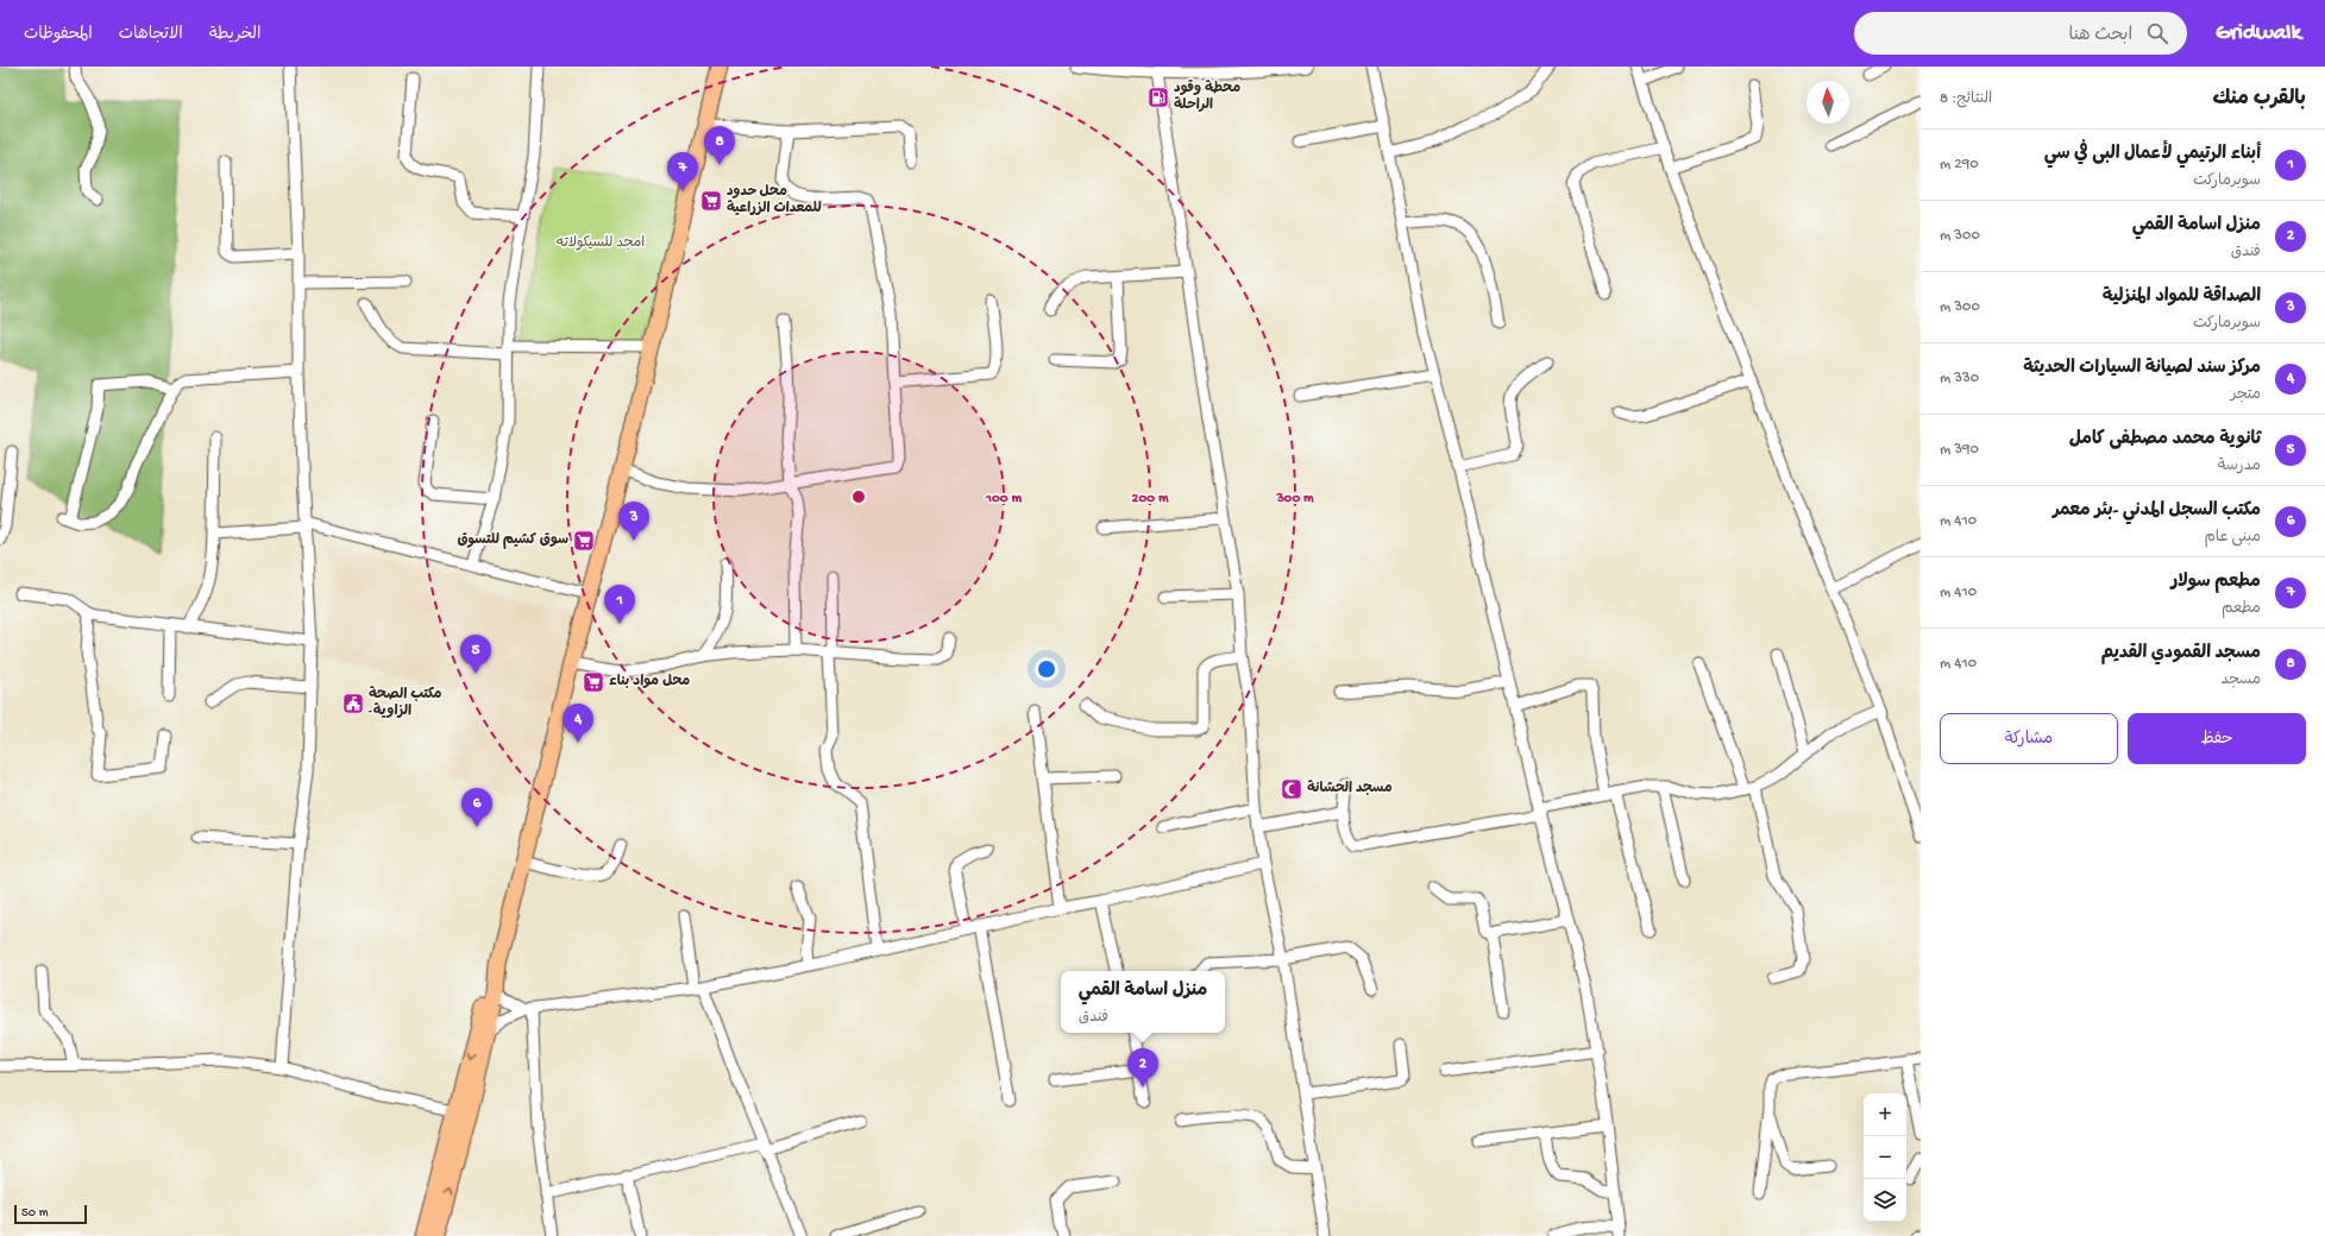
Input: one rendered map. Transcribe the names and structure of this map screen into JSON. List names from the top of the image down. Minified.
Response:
{"parks":["امجد للسيكولاته"],"places":{"fuel station":["محطة وقود الراحلة"],"supermarket":["محل حدود للمعدات الزراعية","سوق كشيم للتسوق","محل مواد بناء"],"public building":["مكتب الصحة -الزاوية"],"mosque":["مسجد الحشانة"]},"scale_bar":"50 m","north":"top","page":{"header":"Gridwalk","search":"ابحث هنا","nav":["الخريطة","الاتجاهات","المحفوظات"],"heading":["بالقرب منك","النتائج: 8"],"pins":["8","7","3","1","5","4","6","2"],"list":[{"mark":"1","name":"أبناء الرتيمي لأعمال البى في سي","note":"سوبرماركت","value":"290 m"},{"mark":"2","name":"منزل اسامة القمي","note":"فندق","value":"300 m"},{"mark":"3","name":"الصداقة للمواد المنزلية","note":"سوبرماركت","value":"300 m"},{"mark":"4","name":"مركز سند لصيانة السيارات الحديثة","note":"متجر","value":"330 m"},{"mark":"5","name":"ثانوية محمد مصطفى كامل","note":"مدرسة","value":"390 m"},{"mark":"6","name":"مكتب السجل المدني -بئر معمر","note":"مبنى عام","value":"410 m"},{"mark":"7","name":"مطعم سولار","note":"مطعم","value":"410 m"},{"mark":"8","name":"مسجد القمودي القديم","note":"مسجد","value":"410 m"}],"buttons":["حفظ","مشاركة"],"popup":["منزل اسامة القمي","فندق"],"map_buttons":["+","−"],"scale":"50 m"},"rings":["100 m","200 m","300 m"]}
